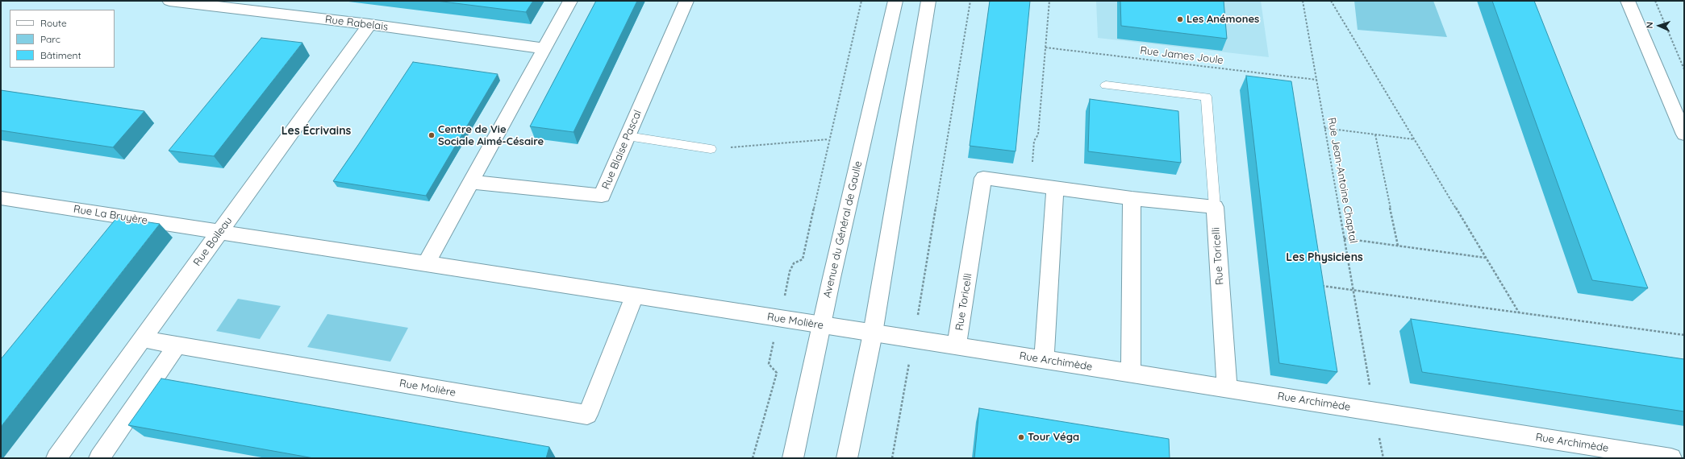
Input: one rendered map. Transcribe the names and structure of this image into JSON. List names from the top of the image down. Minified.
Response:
{"streets":{"street":["Rue Rabelais","Rue Blaise Pascal","Rue La Bruyère","Avenue du Général de Gaulle","Rue Boileau","Rue Toricelli","Rue Molière","Rue Archimède"],"path":["Rue James Joule","Rue Jean-Antoine Chaptal"]},"crossings":[["Rue Rabelais","Rue Boileau"],["Rue James Joule","Rue Jean-Antoine Chaptal"],["Rue Jean-Antoine Chaptal","Rue Archimède"],["Rue La Bruyère","Rue Boileau"],["Rue La Bruyère","Rue Molière"],["Avenue du Général de Gaulle","Rue Molière"],["Rue Boileau","Rue Molière"],["Rue Toricelli","Rue Molière"],["Rue Toricelli","Rue Archimède"],["Rue Molière","Rue Archimède"]],"districts":["Les Écrivains","Les Physiciens"],"places":["Les Anémones","Centre de Vie Sociale Aimé-Césaire","Tour Véga"],"legend":["Route","Parc","Bâtiment"],"north":"left"}
